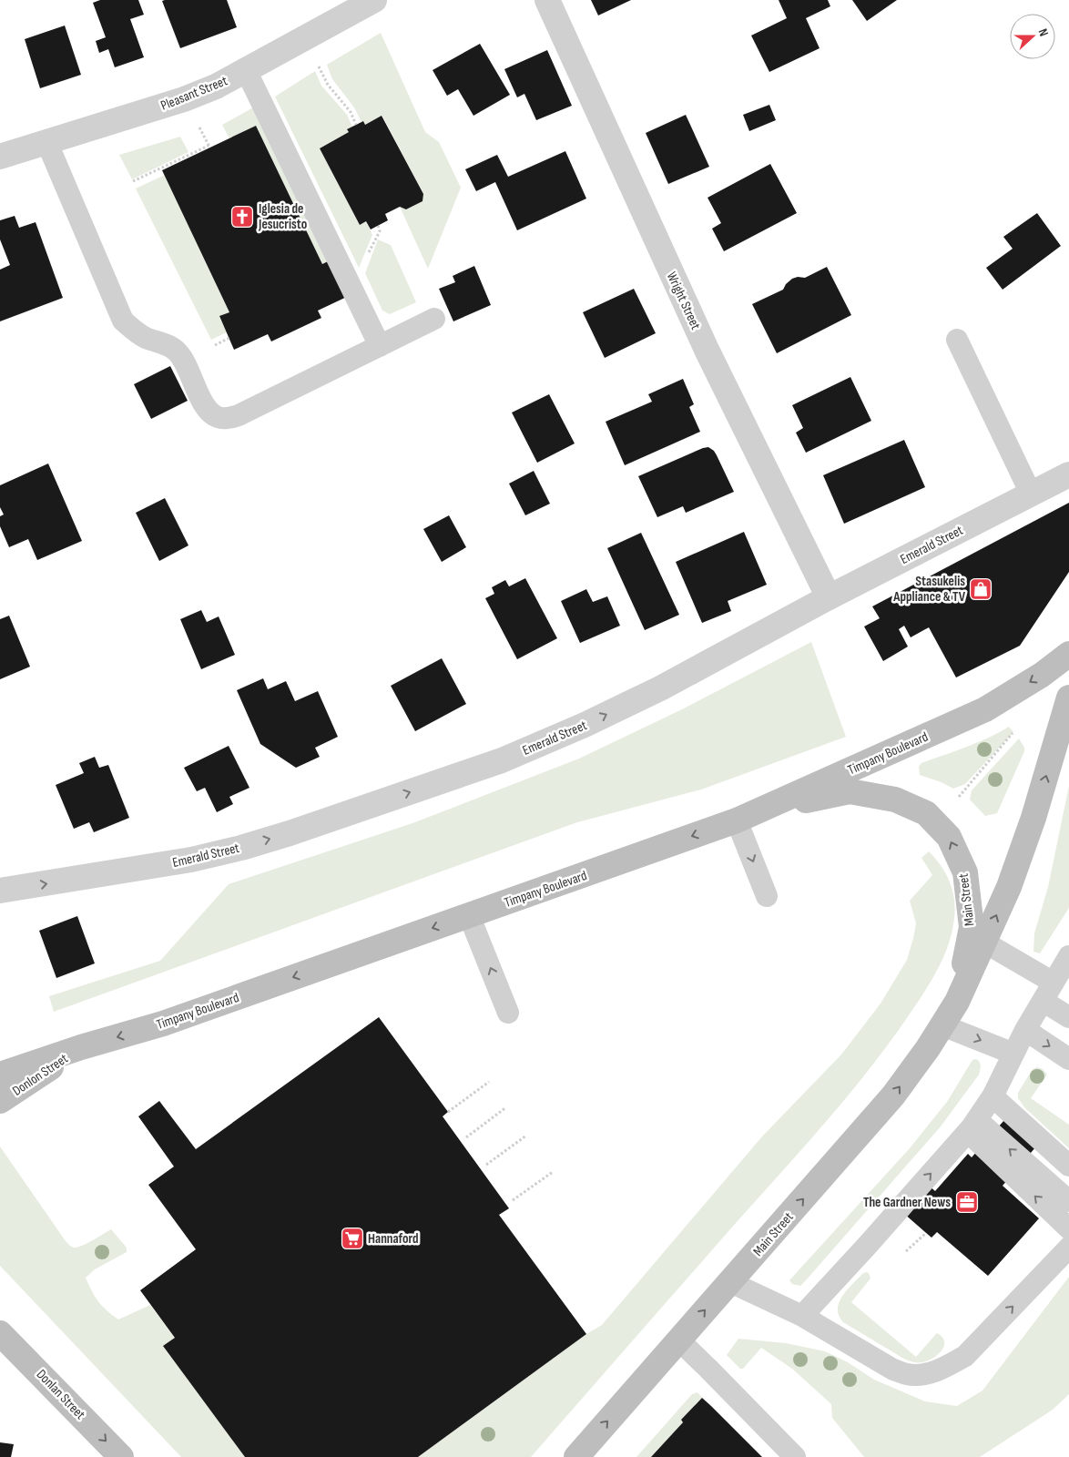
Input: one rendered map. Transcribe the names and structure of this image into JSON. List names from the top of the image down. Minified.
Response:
{"streets":{"main road":["Timpany Boulevard","Main Street","Donlon Street","Donlan Street"],"street":["Pleasant Street","Wright Street","Emerald Street"]},"crossings":[["Wright Street","Emerald Street"],["Timpany Boulevard","Main Street"],["Timpany Boulevard","Donlon Street"]],"one_way":["Emerald Street","Timpany Boulevard","Donlan Street"],"places":{"church":["Iglesia de Jesucristo"],"shop":["Stasukelis Appliance & TV"],"office":["The Gardner News"],"supermarket":["Hannaford"]},"north":"right"}
